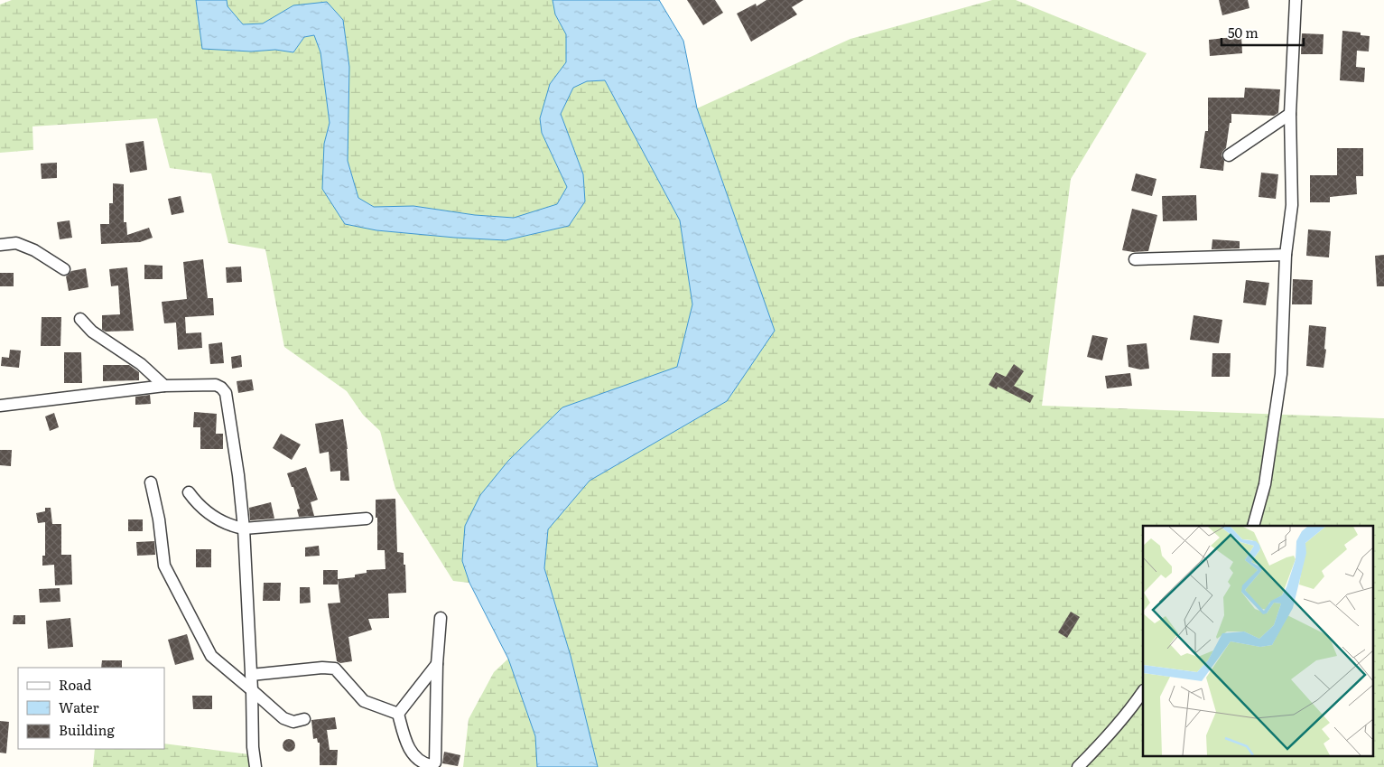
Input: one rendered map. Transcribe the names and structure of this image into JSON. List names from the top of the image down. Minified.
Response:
{"legend":["Road","Water","Building"],"scale_bar":"50 m"}
